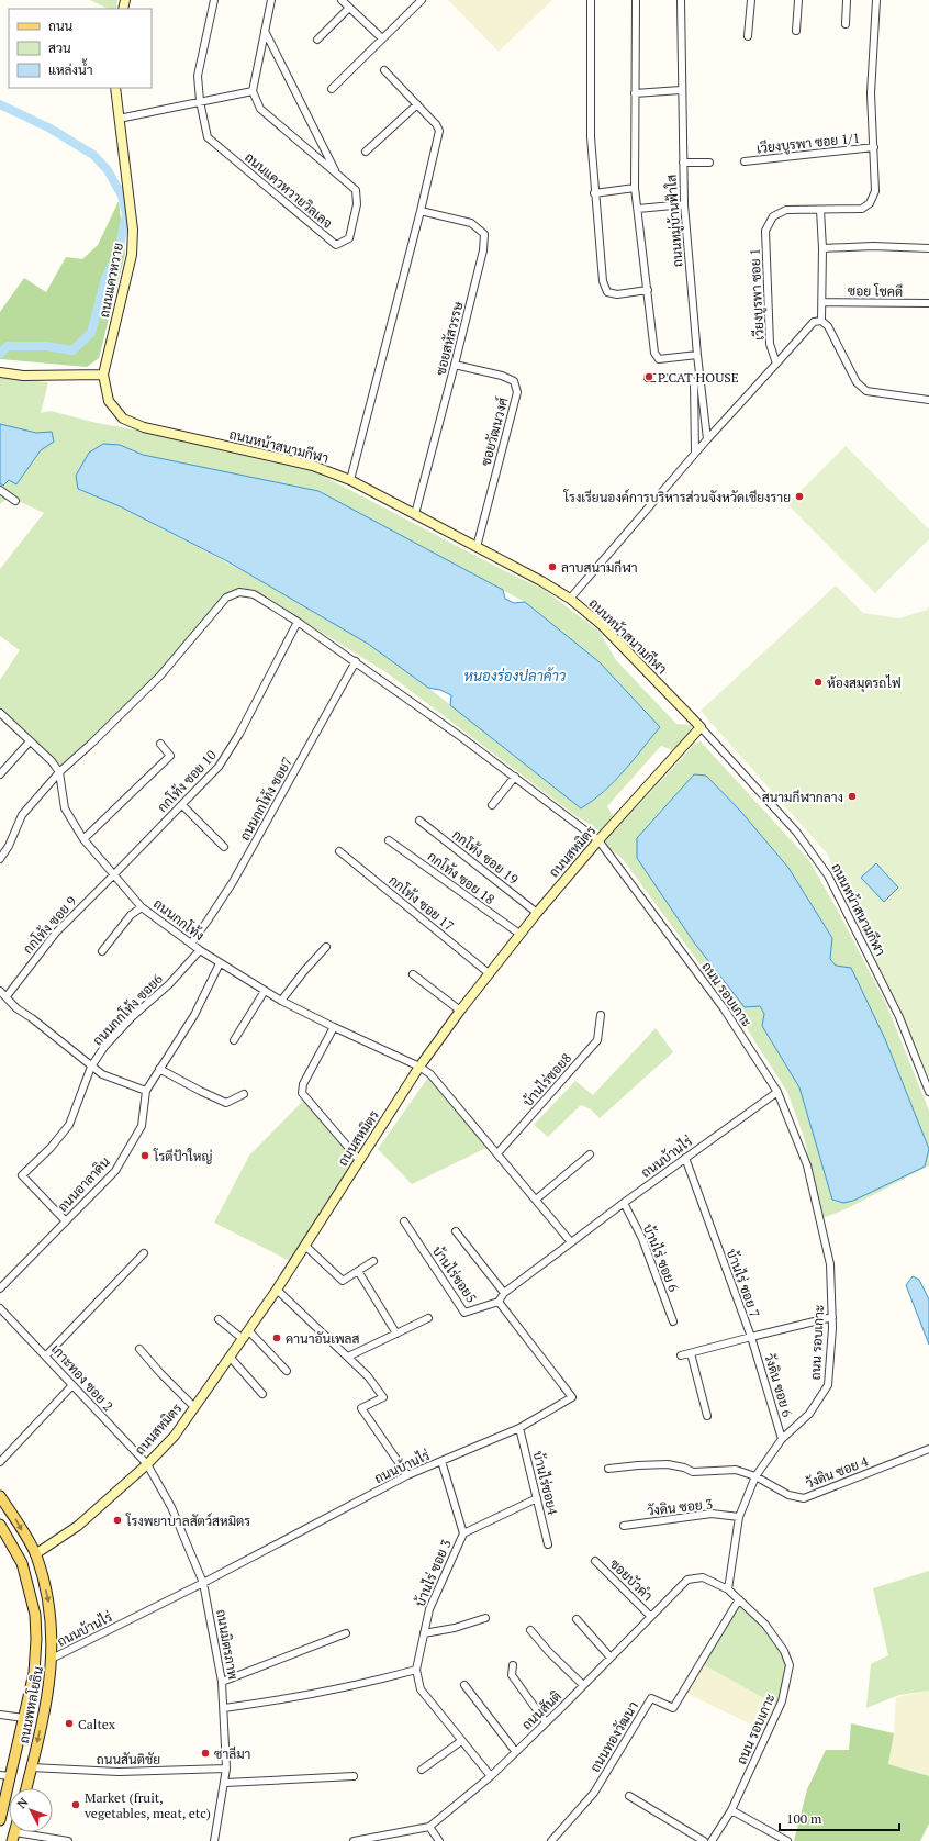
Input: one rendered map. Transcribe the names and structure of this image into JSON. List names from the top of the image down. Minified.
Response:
{"streets":{"main road":["ถนนพหลโยธิน"],"street":["เวียงบูรพา ซอย 1/1","ถนนแควหวายวิลเลจ","ถนนหมู่บ้านฟ้าใส","ถนนแควหวาย","ซอย โชคดี","เวียงบูรพา ซอย 1","ซอยสหัสวรรษ","ซอยวัฒนวงศ์","ถนนหน้าสนามกีฬา","กกโท้ง ซอย 10","ถนนกกโท้ง ซอย7","ถนนสหมิตร","กกโท้ง ซอย 19","กกโท้ง ซอย 18","กกโท้ง ซอย 17","ถนนกกโท้ง","กกโท้ง ซอย 9","ถนน รอบเกาะ","ถนนกกโท้ง ซอย6","บ้านไร่ซอย8","ถนนบ้านไร่","ถนนอาลาดิน","บ้านไร่ ซอย 6","บ้านไร่ซอย5","บ้านไร่ ซอย 7","เกาะทอง ซอย 2","วังดิน ซอย 6","วังดิน ซอย 4","บ้านไร่ซอย4","วังดิน ซอย 3","บ้านไร่ ซอย 3","ซอยบัวคำ","ถนนมิตรภาพ","ถนนสันติ","ถนนทองวัฒนา","ถนนสันติชัย"]},"crossings":[["เวียงบูรพา ซอย 1/1","เวียงบูรพา ซอย 1"],["ถนนแควหวาย","ถนนหน้าสนามกีฬา"],["ซอยสหัสวรรษ","ซอยวัฒนวงศ์"],["ซอยสหัสวรรษ","ถนนหน้าสนามกีฬา"],["ซอยวัฒนวงศ์","ถนนหน้าสนามกีฬา"],["ถนนหน้าสนามกีฬา","ถนนสหมิตร"],["กกโท้ง ซอย 10","ถนนกกโท้ง"],["กกโท้ง ซอย 10","กกโท้ง ซอย 9"],["กกโท้ง ซอย 10","ถนน รอบเกาะ"],["ถนนกกโท้ง ซอย7","ถนนกกโท้ง"],["ถนนกกโท้ง ซอย7","ถนน รอบเกาะ"],["ถนนสหมิตร","กกโท้ง ซอย 19"],["ถนนสหมิตร","กกโท้ง ซอย 18"],["ถนนสหมิตร","กกโท้ง ซอย 17"],["ถนนสหมิตร","ถนนกกโท้ง"],["ถนนสหมิตร","ถนน รอบเกาะ"],["ถนนสหมิตร","เกาะทอง ซอย 2"],["ถนนสหมิตร","ถนนมิตรภาพ"],["ถนนสหมิตร","ถนนพหลโยธิน"],["ถนนกกโท้ง","กกโท้ง ซอย 9"],["ถนนกกโท้ง","ถนน รอบเกาะ"],["ถนนกกโท้ง","ถนนกกโท้ง ซอย6"],["ถนนกกโท้ง","ถนนอาลาดิน"],["ถนน รอบเกาะ","ถนนบ้านไร่"],["ถนน รอบเกาะ","บ้านไร่ ซอย 7"],["ถนน รอบเกาะ","วังดิน ซอย 6"],["ถนน รอบเกาะ","วังดิน ซอย 4"],["ถนน รอบเกาะ","วังดิน ซอย 3"],["ถนน รอบเกาะ","ถนนสันติ"],["ถนน รอบเกาะ","ถนนทองวัฒนา"],["ถนนกกโท้ง ซอย6","ถนนอาลาดิน"],["ถนนบ้านไร่","บ้านไร่ ซอย 6"],["ถนนบ้านไร่","บ้านไร่ซอย5"],["ถนนบ้านไร่","บ้านไร่ ซอย 7"],["ถนนบ้านไร่","บ้านไร่ซอย4"],["ถนนบ้านไร่","บ้านไร่ ซอย 3"],["ถนนบ้านไร่","ถนนมิตรภาพ"],["ถนนบ้านไร่","ถนนพหลโยธิน"],["บ้านไร่ ซอย 7","วังดิน ซอย 6"],["เกาะทอง ซอย 2","ถนนมิตรภาพ"],["บ้านไร่ ซอย 3","ถนนสันติ"],["ซอยบัวคำ","ถนนสันติ"],["ถนนมิตรภาพ","ถนนสันติชัย"],["ถนนพหลโยธิน","ถนนสันติชัย"]],"water":["หนองร่องปลาค้าว"],"places":["P'CAT HOUSE","โรงเรียนองค์การบริหารส่วนจังหวัดเชียงราย","ลาบสนามกีฬา","ห้องสมุดรถไฟ","สนามกีฬากลาง","โรตีป้าใหญ่","คานาอันเพลส","โรงพยาบาลสัตว์สหมิตร","Caltex","ซาลีมา","Market (fruit, vegetables, meat, etc)"],"legend":["ถนน","สวน","แหล่งน้ำ"],"scale_bar":"100 m","north":"top left"}
